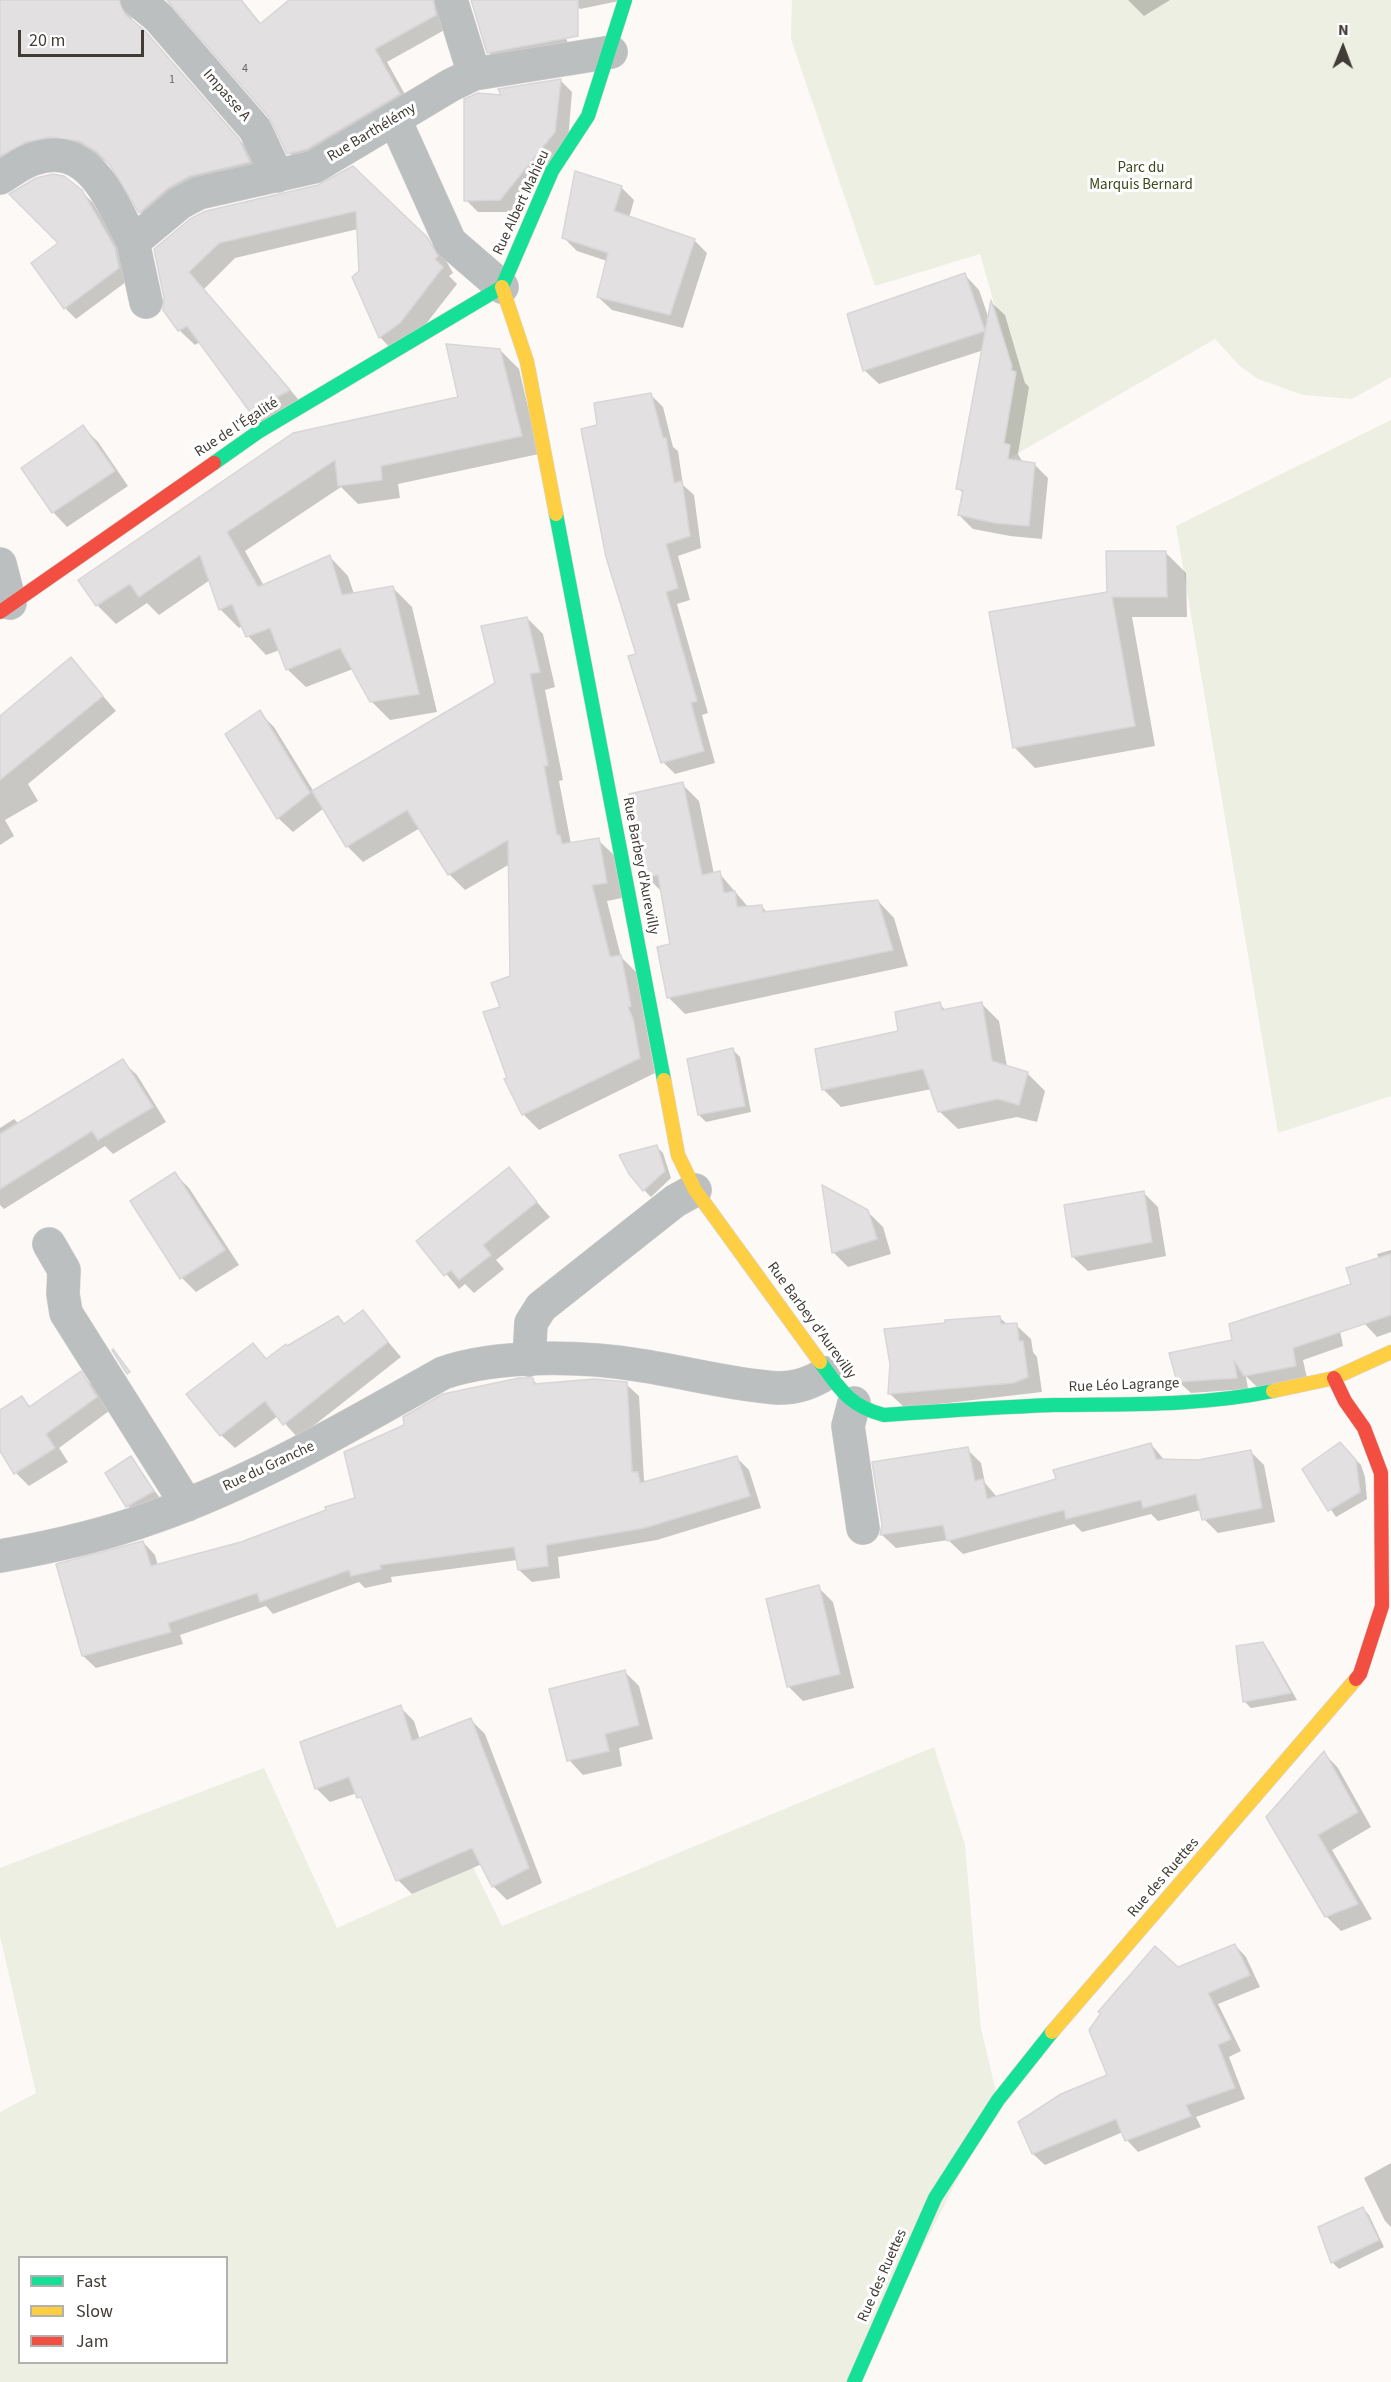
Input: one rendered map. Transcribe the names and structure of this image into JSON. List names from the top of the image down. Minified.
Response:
{"streets":{"street":["Impasse A","Rue Barthélémy","Rue Albert Mahieu","Rue de l'Égalité","Rue Barbey d'Aurevilly","Rue Léo Lagrange","Rue du Granche","Rue des Ruettes"]},"crossings":[["Impasse A","Rue Barthélémy"],["Rue Barthélémy","Rue Albert Mahieu"],["Rue Albert Mahieu","Rue de l'Égalité"],["Rue Albert Mahieu","Rue Barbey d'Aurevilly"],["Rue de l'Égalité","Rue Barbey d'Aurevilly"],["Rue Barbey d'Aurevilly","Rue Léo Lagrange"],["Rue Barbey d'Aurevilly","Rue du Granche"],["Rue Léo Lagrange","Rue des Ruettes"]],"parks":["Parc du Marquis Bernard"],"house_numbers":["4","1"],"legend":["Fast","Slow","Jam"],"scale_bar":"20 m","north":"top"}
